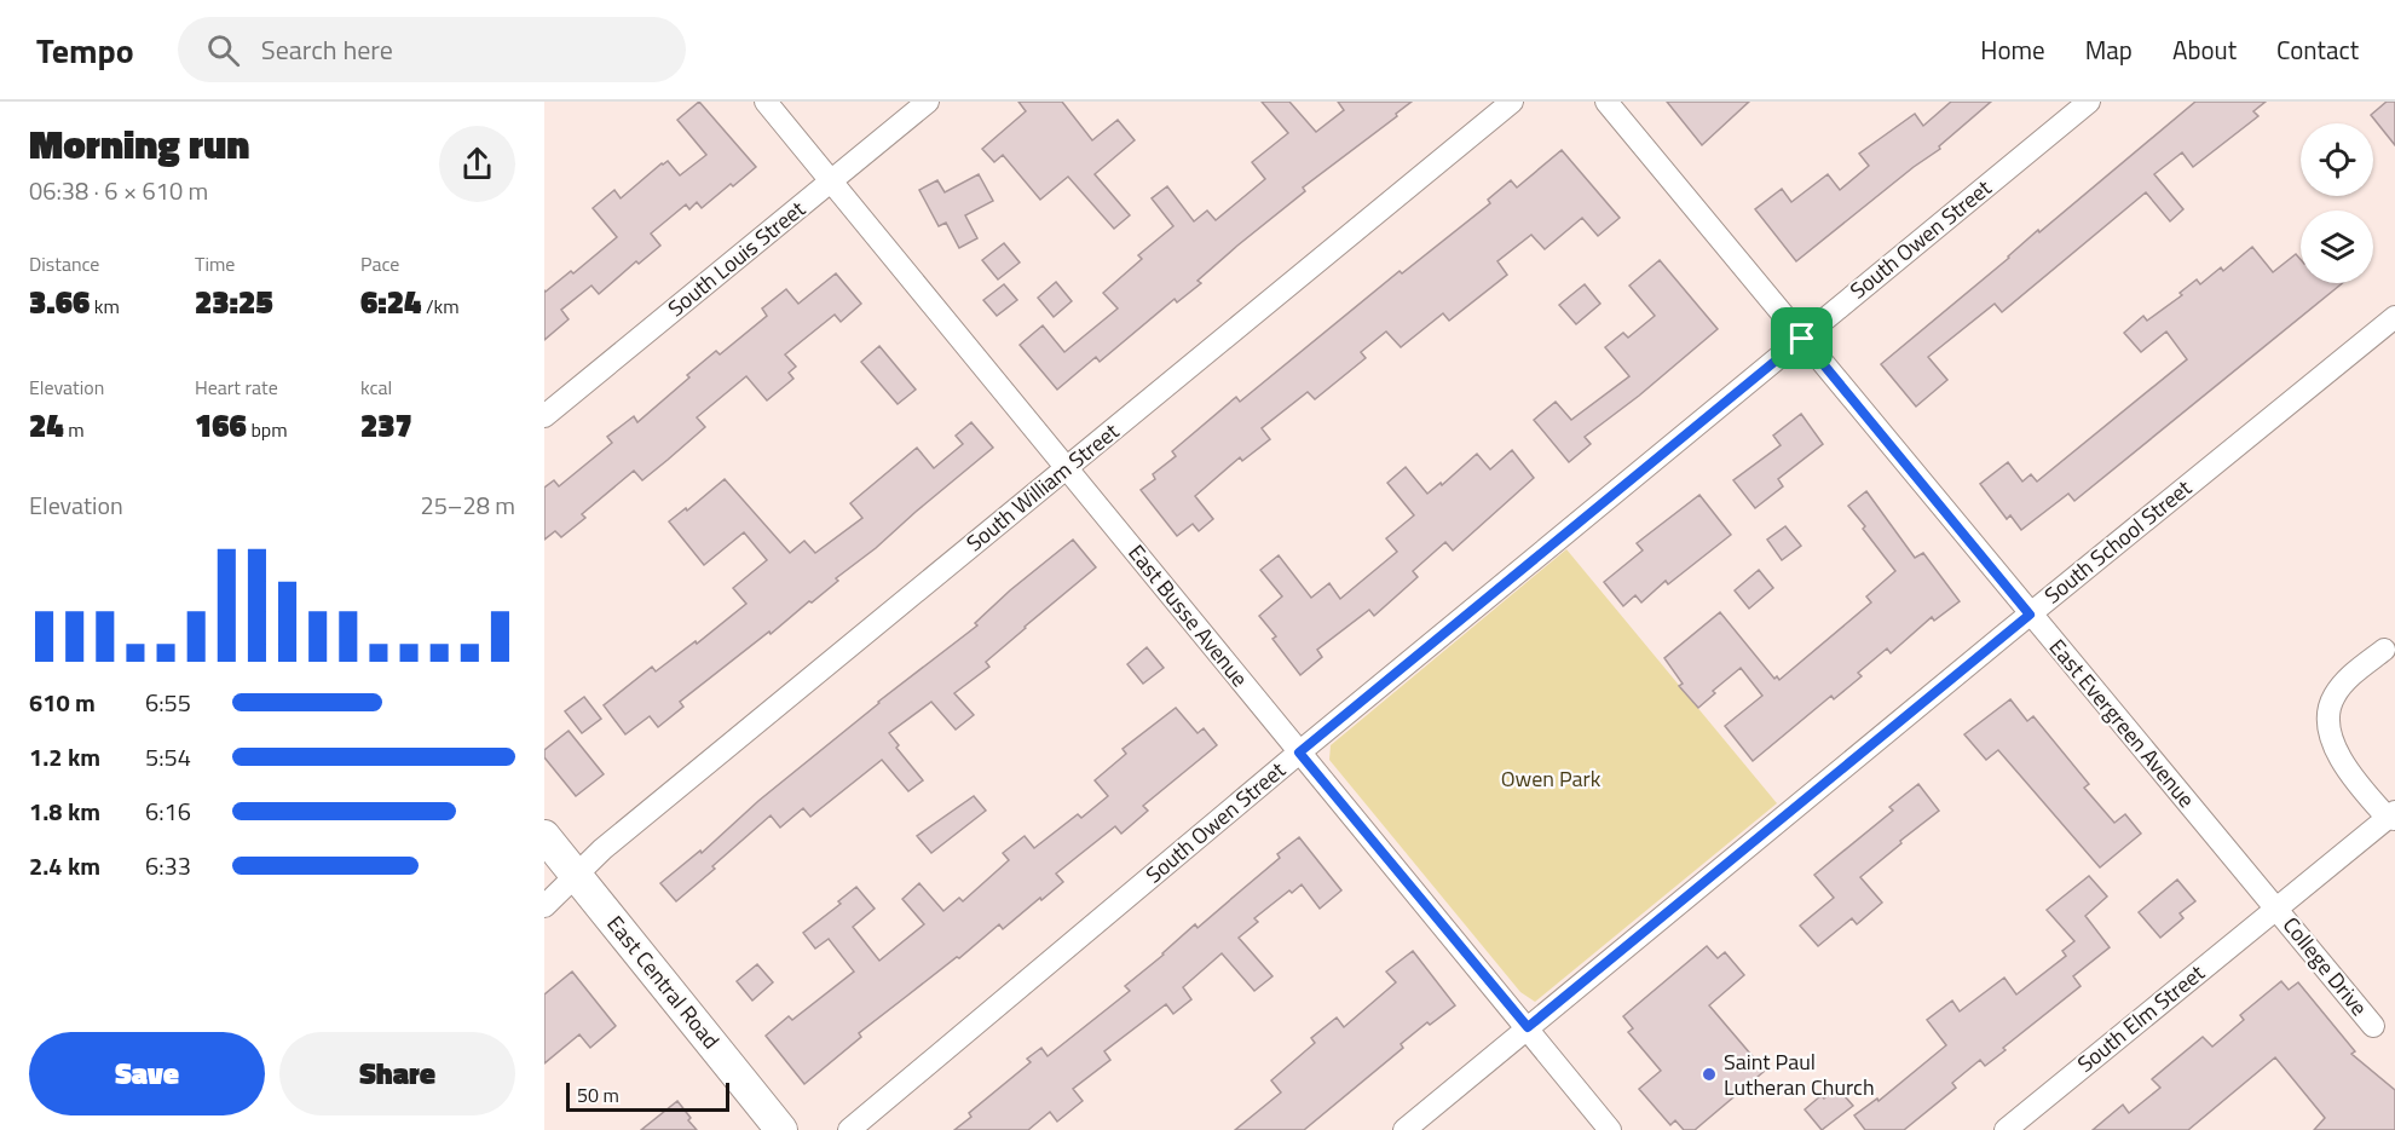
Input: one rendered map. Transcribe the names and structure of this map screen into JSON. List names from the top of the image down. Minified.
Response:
{"streets":{"main road":["East Central Road"],"street":["South Owen Street","South Louis Street","South William Street","South School Street","East Busse Avenue","East Evergreen Avenue","College Drive","South Elm Street"]},"crossings":[["South Owen Street","East Busse Avenue"],["South Owen Street","East Evergreen Avenue"],["South Louis Street","East Busse Avenue"],["South William Street","East Busse Avenue"],["South William Street","East Central Road"],["South School Street","East Busse Avenue"],["South School Street","East Evergreen Avenue"],["East Evergreen Avenue","College Drive"],["East Evergreen Avenue","South Elm Street"],["College Drive","South Elm Street"]],"parks":["Owen Park"],"places":["Saint Paul Lutheran Church"],"scale_bar":"50 m","page":{"header":"Tempo","search":"Search here","nav":["Home","Map","About","Contact"],"heading":["Morning run","06:38 · 6 × 610 m"],"stats":[["Distance","3.66 km"],["Time","23:25"],["Pace","6:24 /km"],["Elevation","24 m"],["Heart rate","166 bpm"],["kcal","237"]],"chart":["Elevation","25–28 m"],"list":[{"name":"610 m","note":"6:55"},{"name":"1.2 km","note":"5:54"},{"name":"1.8 km","note":"6:16"},{"name":"2.4 km","note":"6:33"}],"buttons":["Save","Share"],"scale":"50 m"}}
